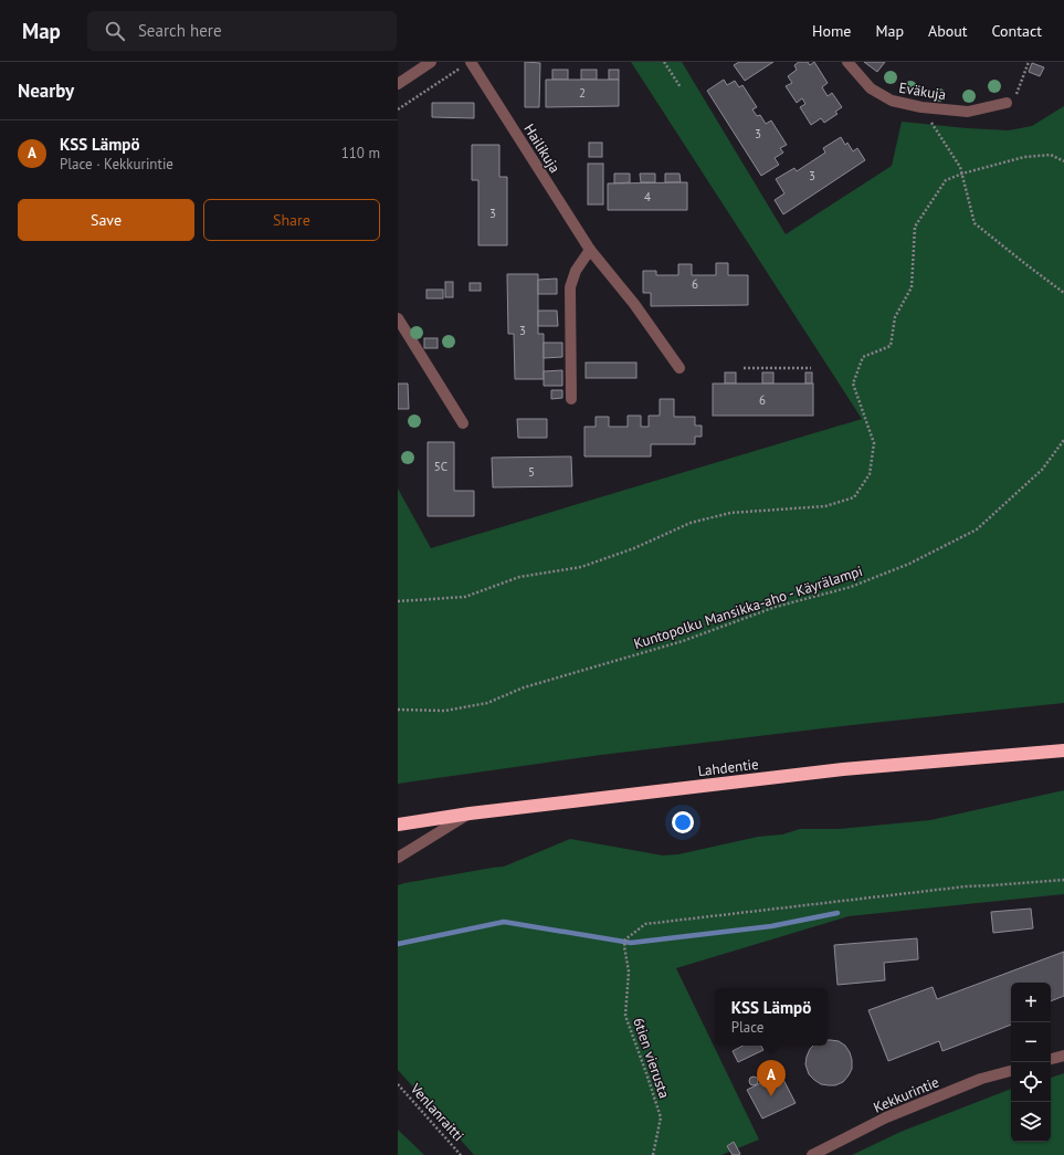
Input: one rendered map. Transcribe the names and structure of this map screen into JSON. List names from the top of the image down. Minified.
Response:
{"streets":{"highway":["Lahdentie"],"street":["Eväkuja","Hailikuja","Kekkurintie"],"path":["Kuntopolku Mansikka-aho - Käyrälampi","6tien vierusta","Venlanraitti"]},"house_numbers":["2","3","3","4","3","6","3","6","5C","5"],"page":{"header":"Map","search":"Search here","nav":["Home","Map","About","Contact"],"heading":"Nearby","list":[{"mark":"A","name":"KSS Lämpö","note":"Place · Kekkurintie","value":"110 m"}],"buttons":["Save","Share"],"map_buttons":["+","−"],"popup":["KSS Lämpö","Place"],"pins":"A"}}
